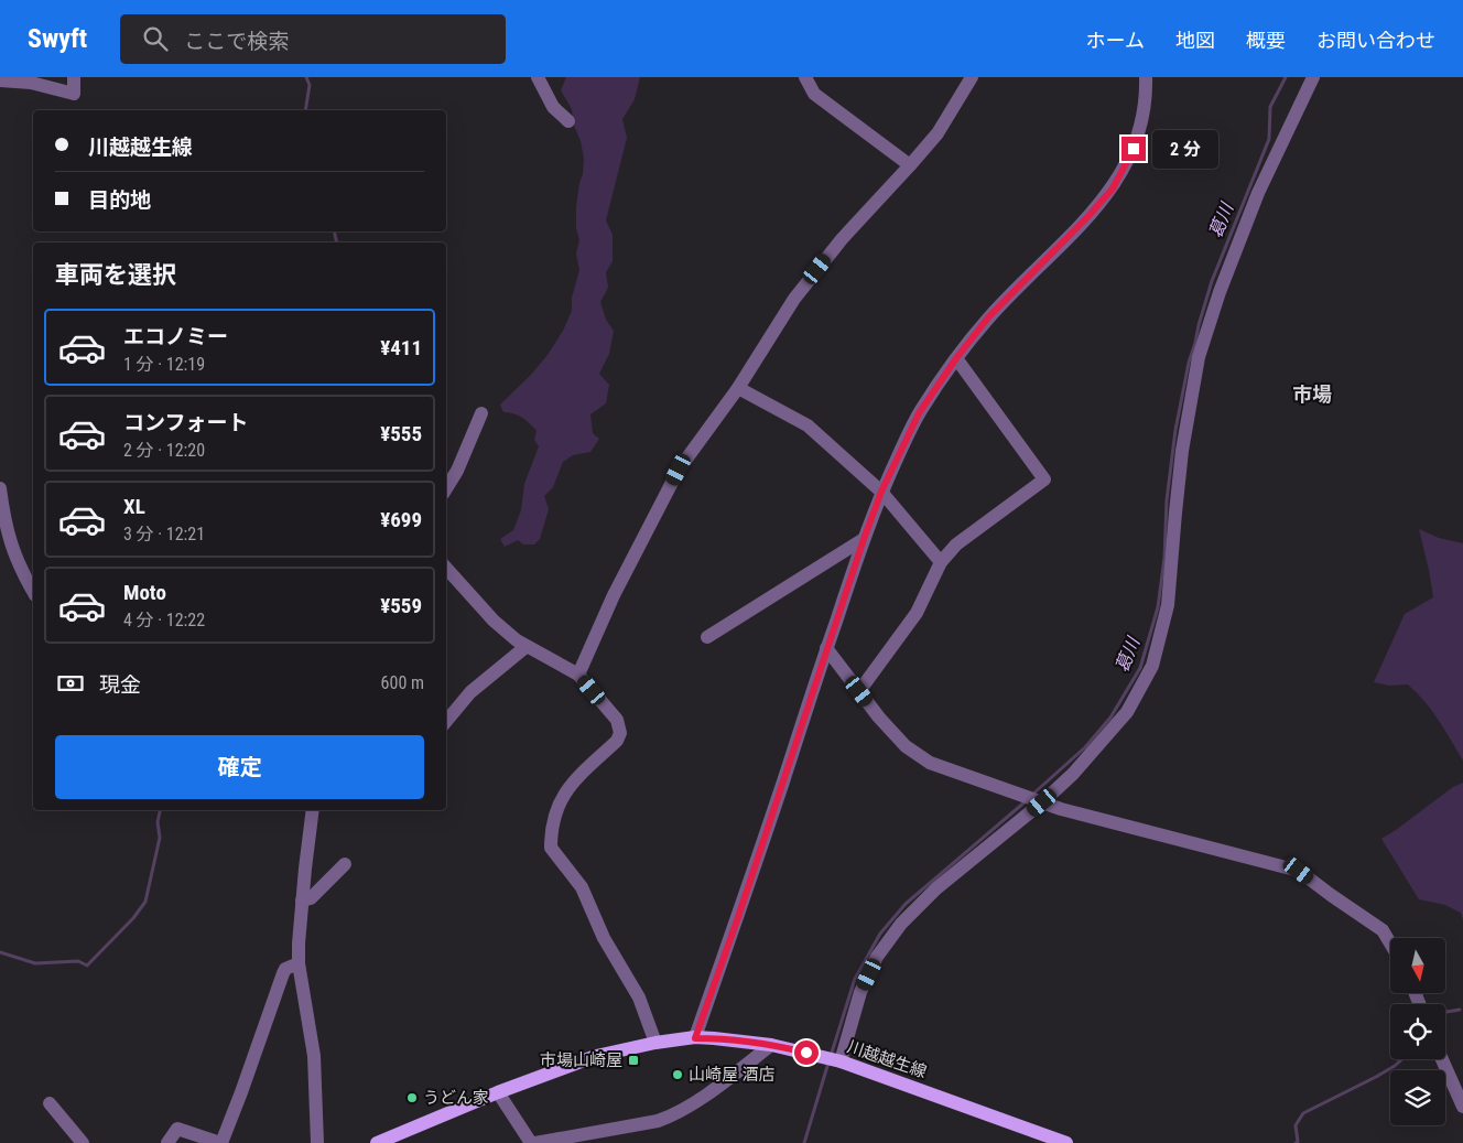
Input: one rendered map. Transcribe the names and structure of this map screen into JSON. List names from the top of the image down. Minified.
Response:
{"streets":{"main road":["川越越生線"]},"districts":["市場"],"water":["葛川"],"places":{"transit":["市場山崎屋"],"other":["山崎屋 酒店","うどん家"]},"north":"bottom","page":{"header":"Swyft","search":"ここで検索","nav":["ホーム","地図","概要","お問い合わせ"],"banner":["川越越生線","目的地"],"bubble":"2 分","heading":"車両を選択","list":[{"name":"エコノミー","note":"1 分 · 12:19","value":"¥411"},{"name":"コンフォート","note":"2 分 · 12:20","value":"¥555"},{"name":"XL","note":"3 分 · 12:21","value":"¥699"},{"name":"Moto","note":"4 分 · 12:22","value":"¥559"}],"pay":["現金","600 m"],"buttons":"確定"}}
